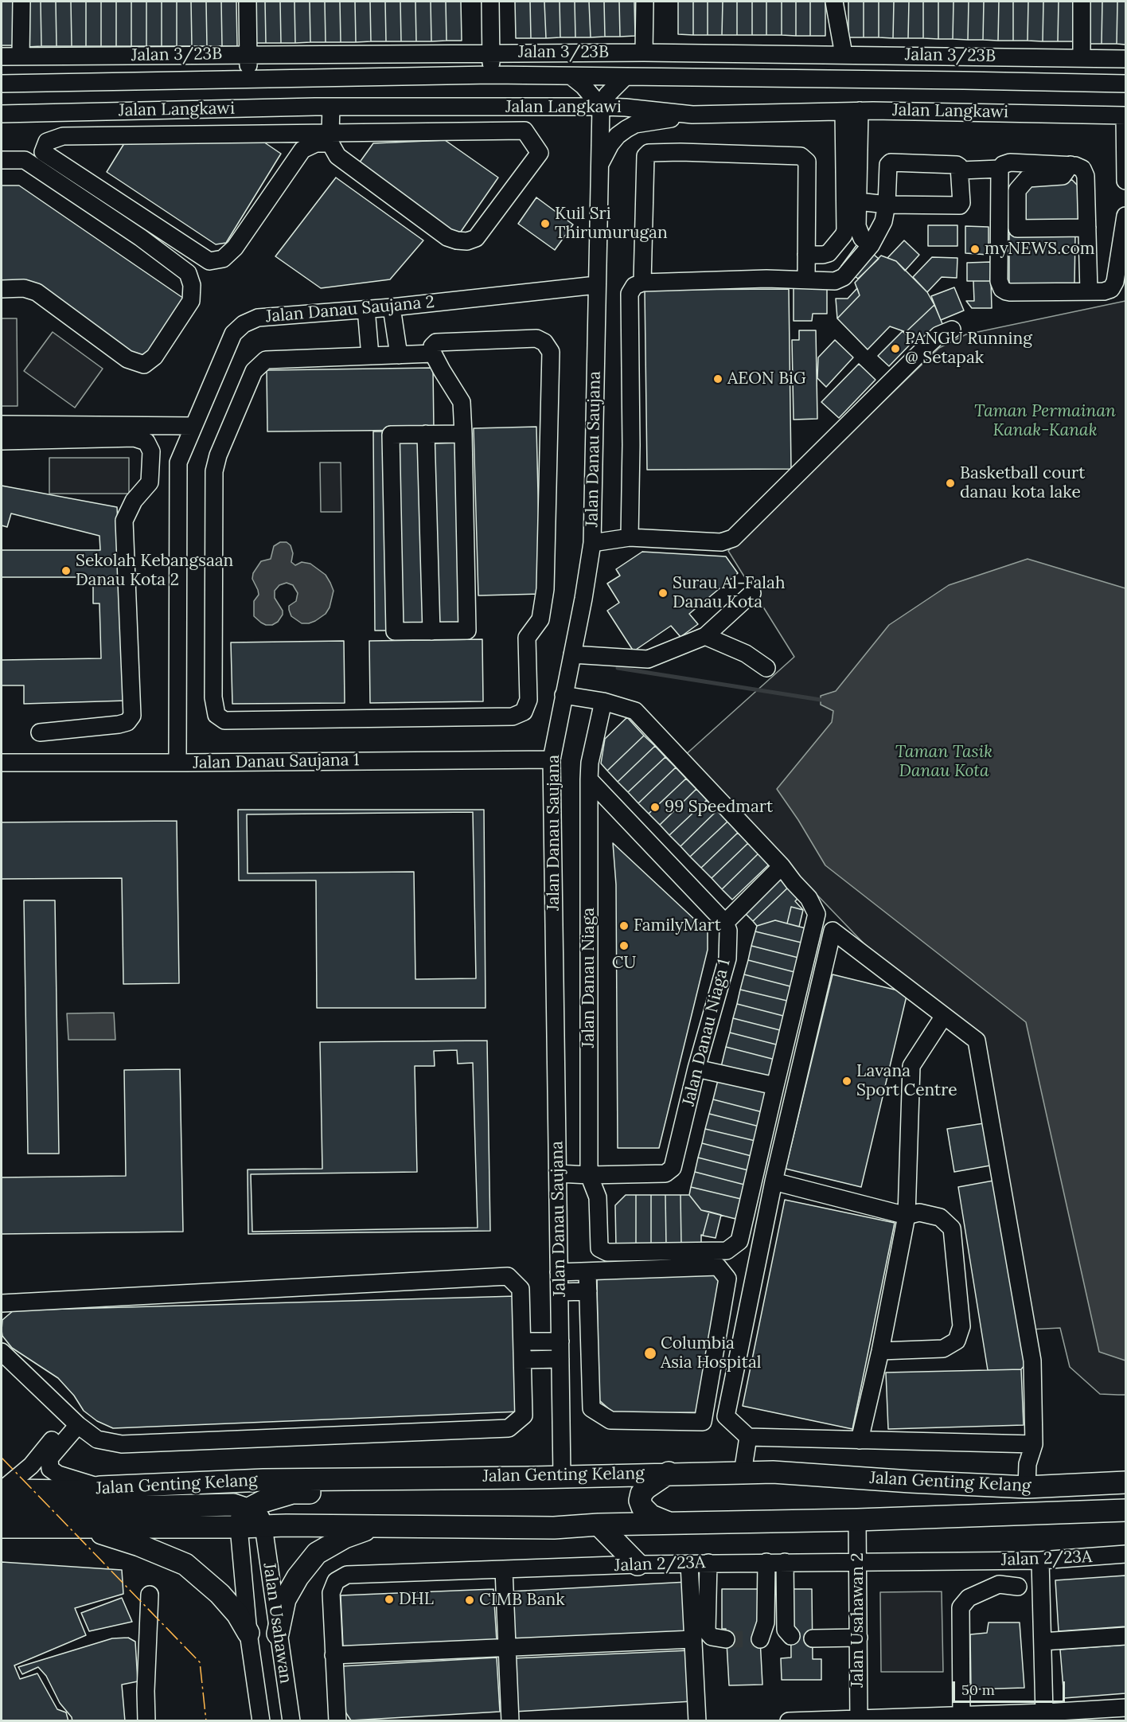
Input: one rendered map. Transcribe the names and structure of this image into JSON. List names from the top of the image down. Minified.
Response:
{"streets":{"main road":["Jalan Genting Kelang"],"street":["Jalan 3/23B","Jalan Langkawi","Jalan Danau Saujana 2","Jalan Danau Saujana","Jalan Danau Saujana 1","Jalan Danau Niaga","Jalan Danau Niaga 1","Jalan 2/23A","Jalan Usahawan 2","Jalan Usahawan"]},"crossings":[["Jalan Langkawi","Jalan Danau Saujana"],["Jalan Danau Saujana 2","Jalan Danau Saujana"],["Jalan Danau Saujana 2","Jalan Danau Saujana 1"],["Jalan Danau Saujana","Jalan Danau Saujana 1"],["Jalan Danau Saujana","Jalan Danau Niaga 1"],["Jalan Danau Saujana","Jalan Genting Kelang"],["Jalan Danau Niaga","Jalan Danau Niaga 1"],["Jalan Genting Kelang","Jalan Usahawan 2"],["Jalan Genting Kelang","Jalan Usahawan"],["Jalan 2/23A","Jalan Usahawan 2"]],"parks":["Taman Permainan Kanak-Kanak","Taman Tasik Danau Kota"],"places":["Kuil Sri Thirumurugan","myNEWS.com","PANGU Running @ Setapak","AEON BiG","Basketball court danau kota lake","Sekolah Kebangsaan Danau Kota 2","Surau Al-Falah Danau Kota","99 Speedmart","FamilyMart","CU","Lavana Sport Centre","Columbia Asia Hospital","DHL","CIMB Bank"],"scale_bar":"50 m"}
